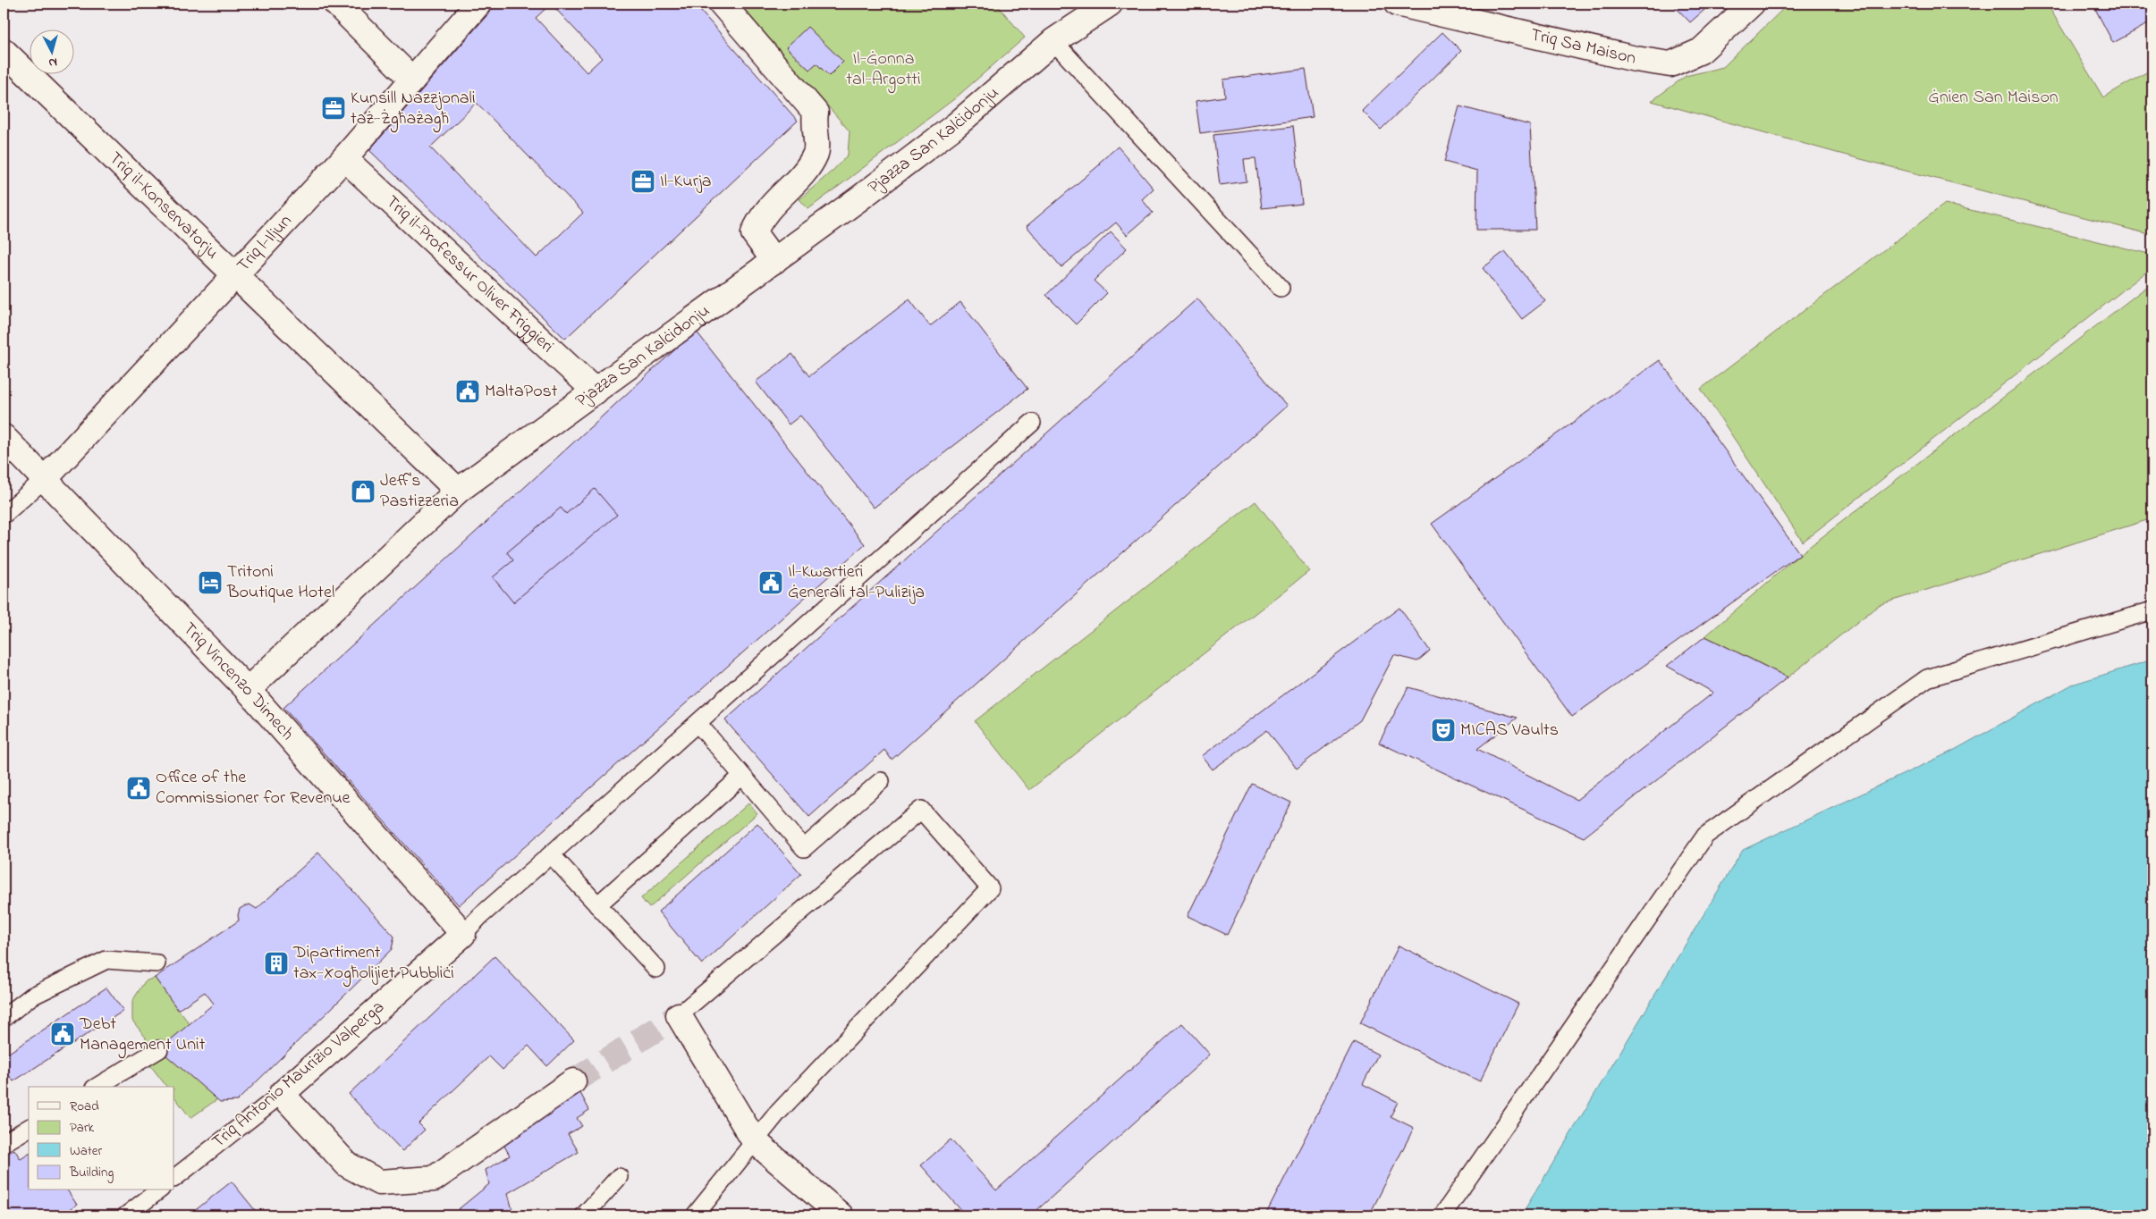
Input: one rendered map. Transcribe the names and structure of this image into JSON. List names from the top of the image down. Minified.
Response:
{"streets":{"street":["Triq Sa Maison","Pjazza San Kalċidonju","Triq il-Konservatorju","Triq l-Iljun","Triq il-Professur Oliver Friggieri","Triq Vincenzo Dimech","Triq Antonio Maurizio Valperga"]},"crossings":[["Pjazza San Kalċidonju","Triq il-Konservatorju"],["Pjazza San Kalċidonju","Triq il-Professur Oliver Friggieri"],["Pjazza San Kalċidonju","Triq Vincenzo Dimech"],["Triq il-Konservatorju","Triq l-Iljun"],["Triq l-Iljun","Triq il-Professur Oliver Friggieri"],["Triq l-Iljun","Triq Vincenzo Dimech"],["Triq Vincenzo Dimech","Triq Antonio Maurizio Valperga"]],"parks":["Il-Ġonna tal-Argotti","Ġnien San Maison"],"places":{"office":["Kunsill Nazzjonali taż-Żgħażagħ","Il-Kurja"],"public building":["MaltaPost","Il-Kwartieri Ġenerali tal-Pulizija","Office of the Commissioner for Revenue","Debt Management Unit"],"shop":["Jeff's Pastizzeria"],"hotel":["Tritoni Boutique Hotel"],"theatre":["MICAS Vaults"],"building":["Dipartiment tax-Xogħolijiet Pubbliċi"]},"legend":["Road","Park","Water","Building"],"north":"bottom"}
